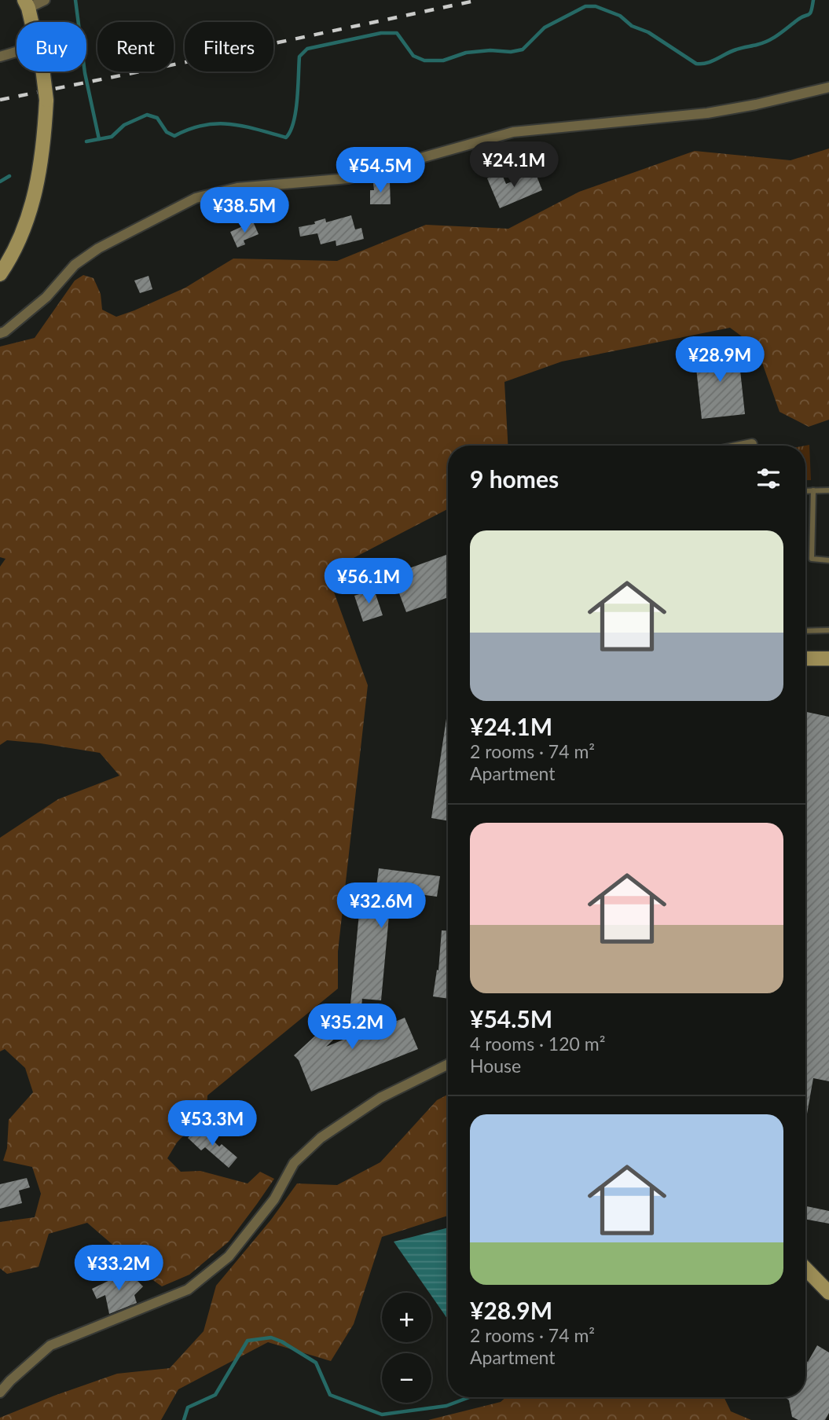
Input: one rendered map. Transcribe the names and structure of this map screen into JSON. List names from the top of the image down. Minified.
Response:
{"page":{"chip":["Buy","Rent","Filters"],"price":["¥24.1M","¥54.5M","¥38.5M","¥28.9M","¥56.1M","¥32.6M","¥35.2M","¥53.3M","¥33.2M"],"heading":"9 homes","list":[{"name":"¥24.1M","note":"2 rooms · 74 m² · Apartment"},{"name":"¥54.5M","note":"4 rooms · 120 m² · House"},{"name":"¥28.9M","note":"2 rooms · 74 m² · Apartment"}],"map_buttons":["+","−"]}}
